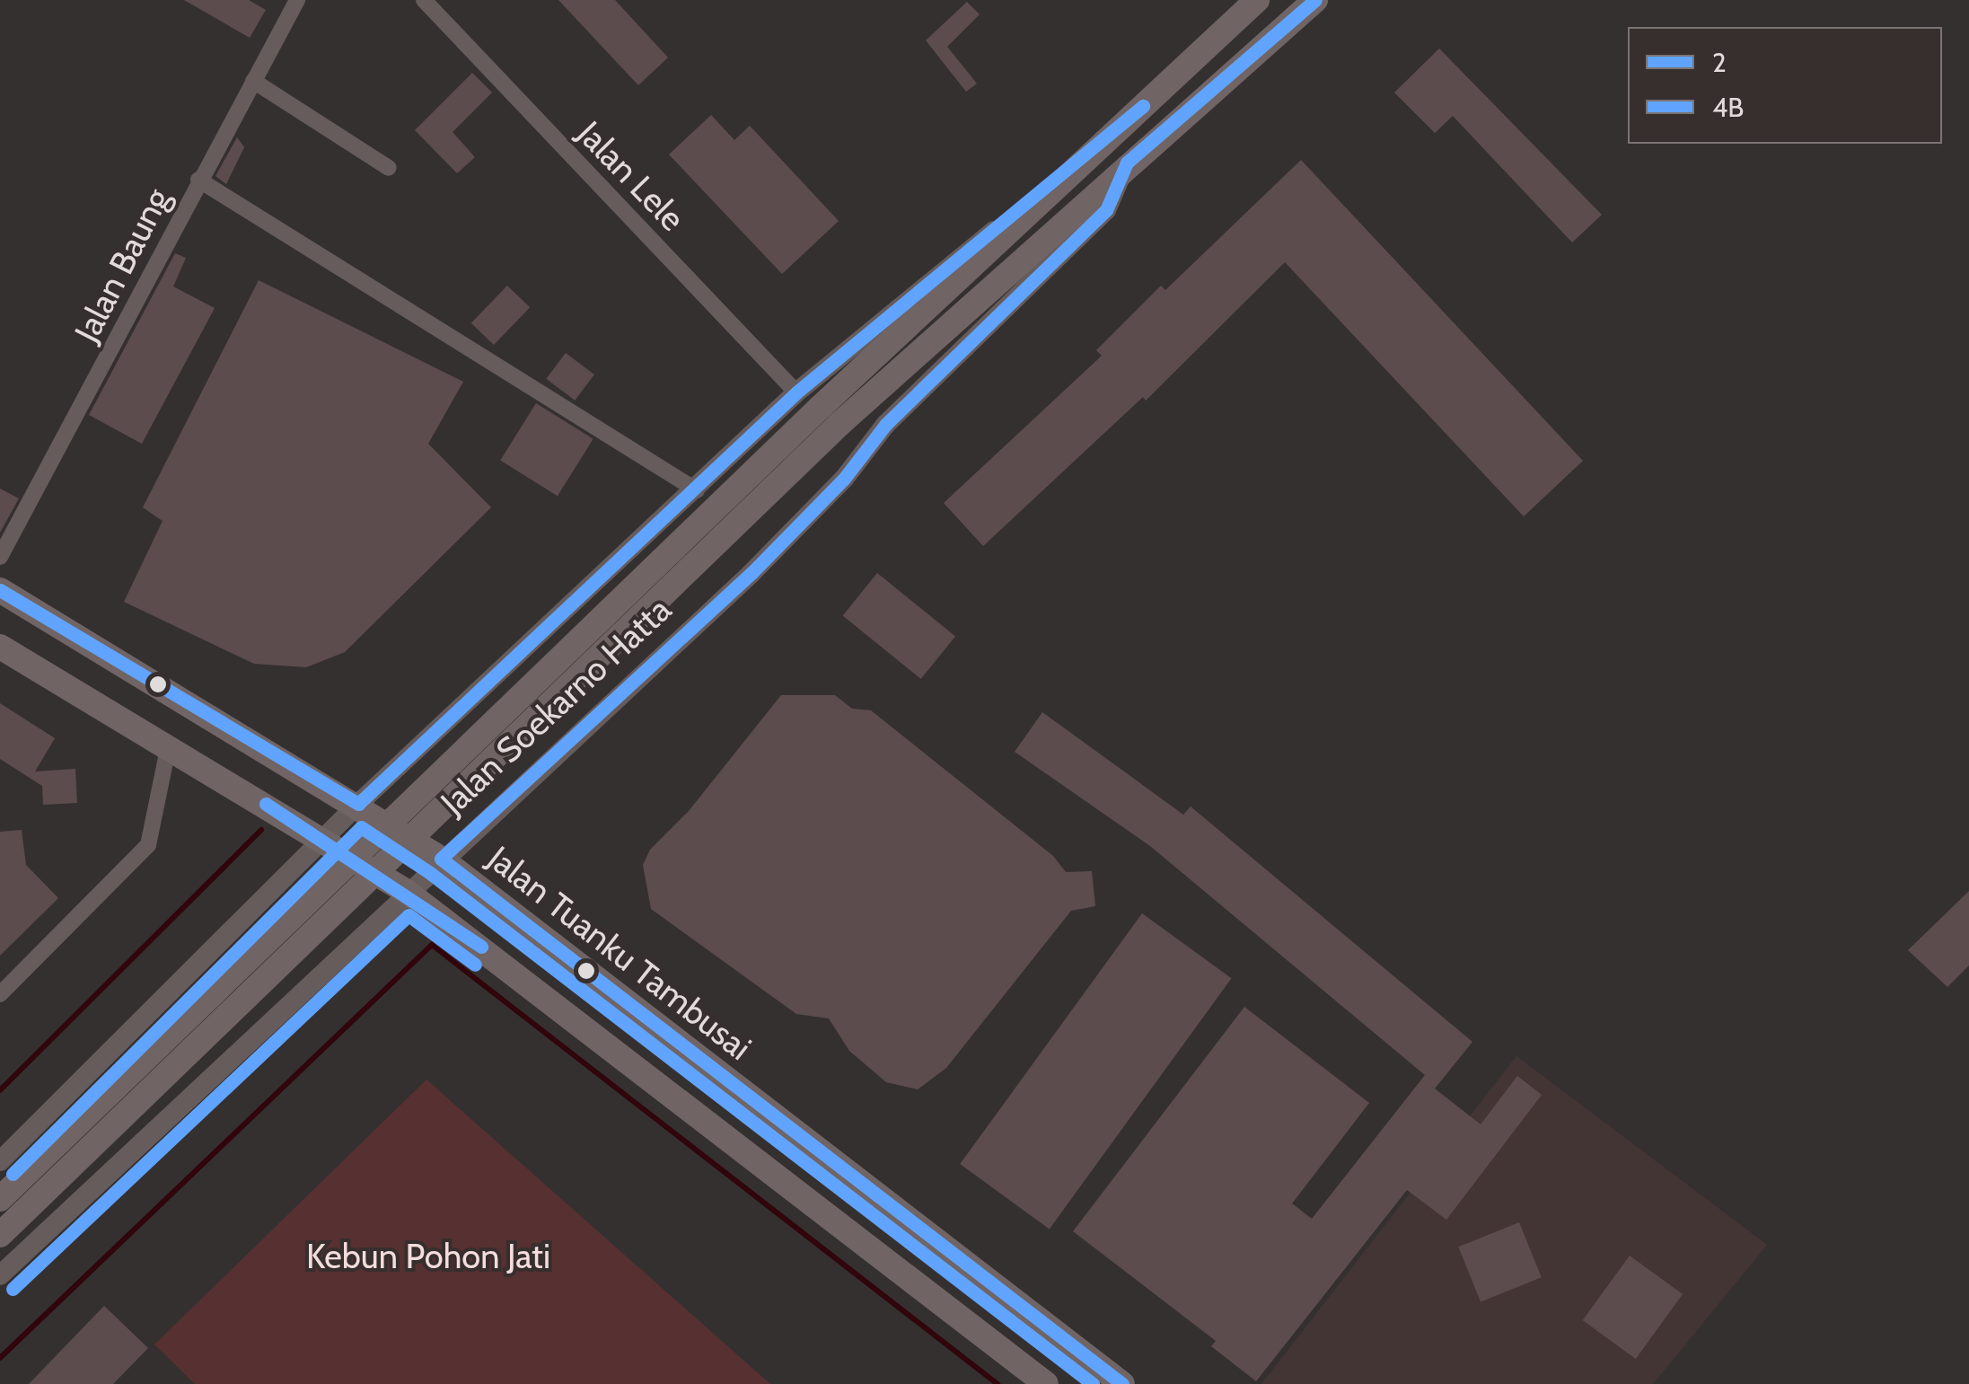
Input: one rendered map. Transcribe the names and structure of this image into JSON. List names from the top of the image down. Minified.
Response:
{"streets":{"main road":["Jalan Soekarno Hatta","Jalan Tuanku Tambusai"],"street":["Jalan Lele","Jalan Baung"]},"crossings":[["Jalan Soekarno Hatta","Jalan Tuanku Tambusai"]],"parks":["Kebun Pohon Jati"],"lines":["transit line 2","transit line 4B"],"legend":["2","4B"]}
